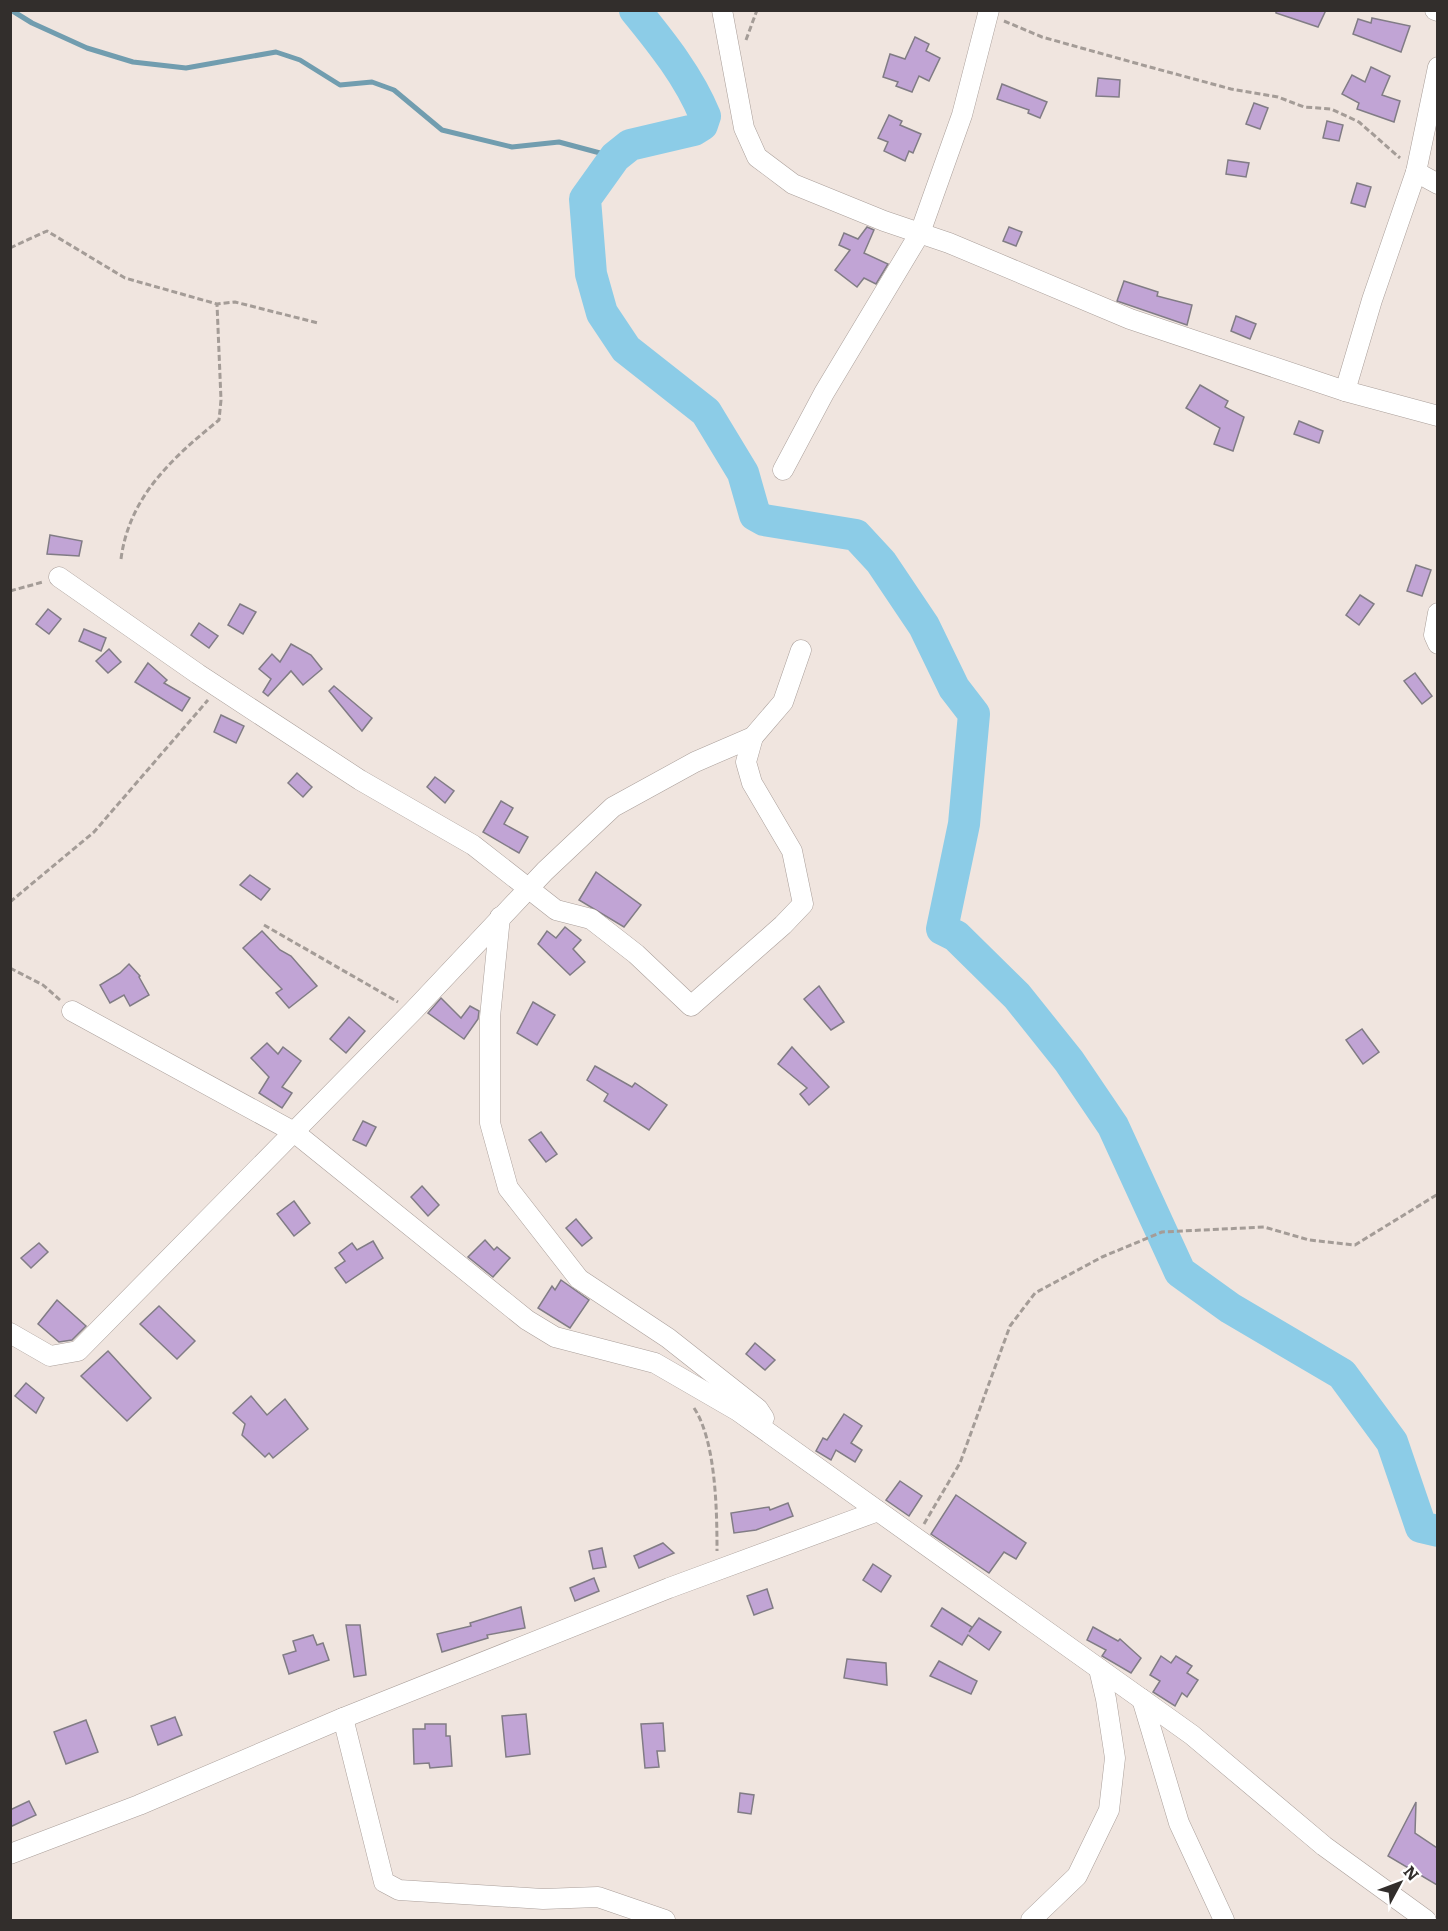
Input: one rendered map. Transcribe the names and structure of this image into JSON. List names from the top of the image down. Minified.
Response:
{"north":"top right"}
